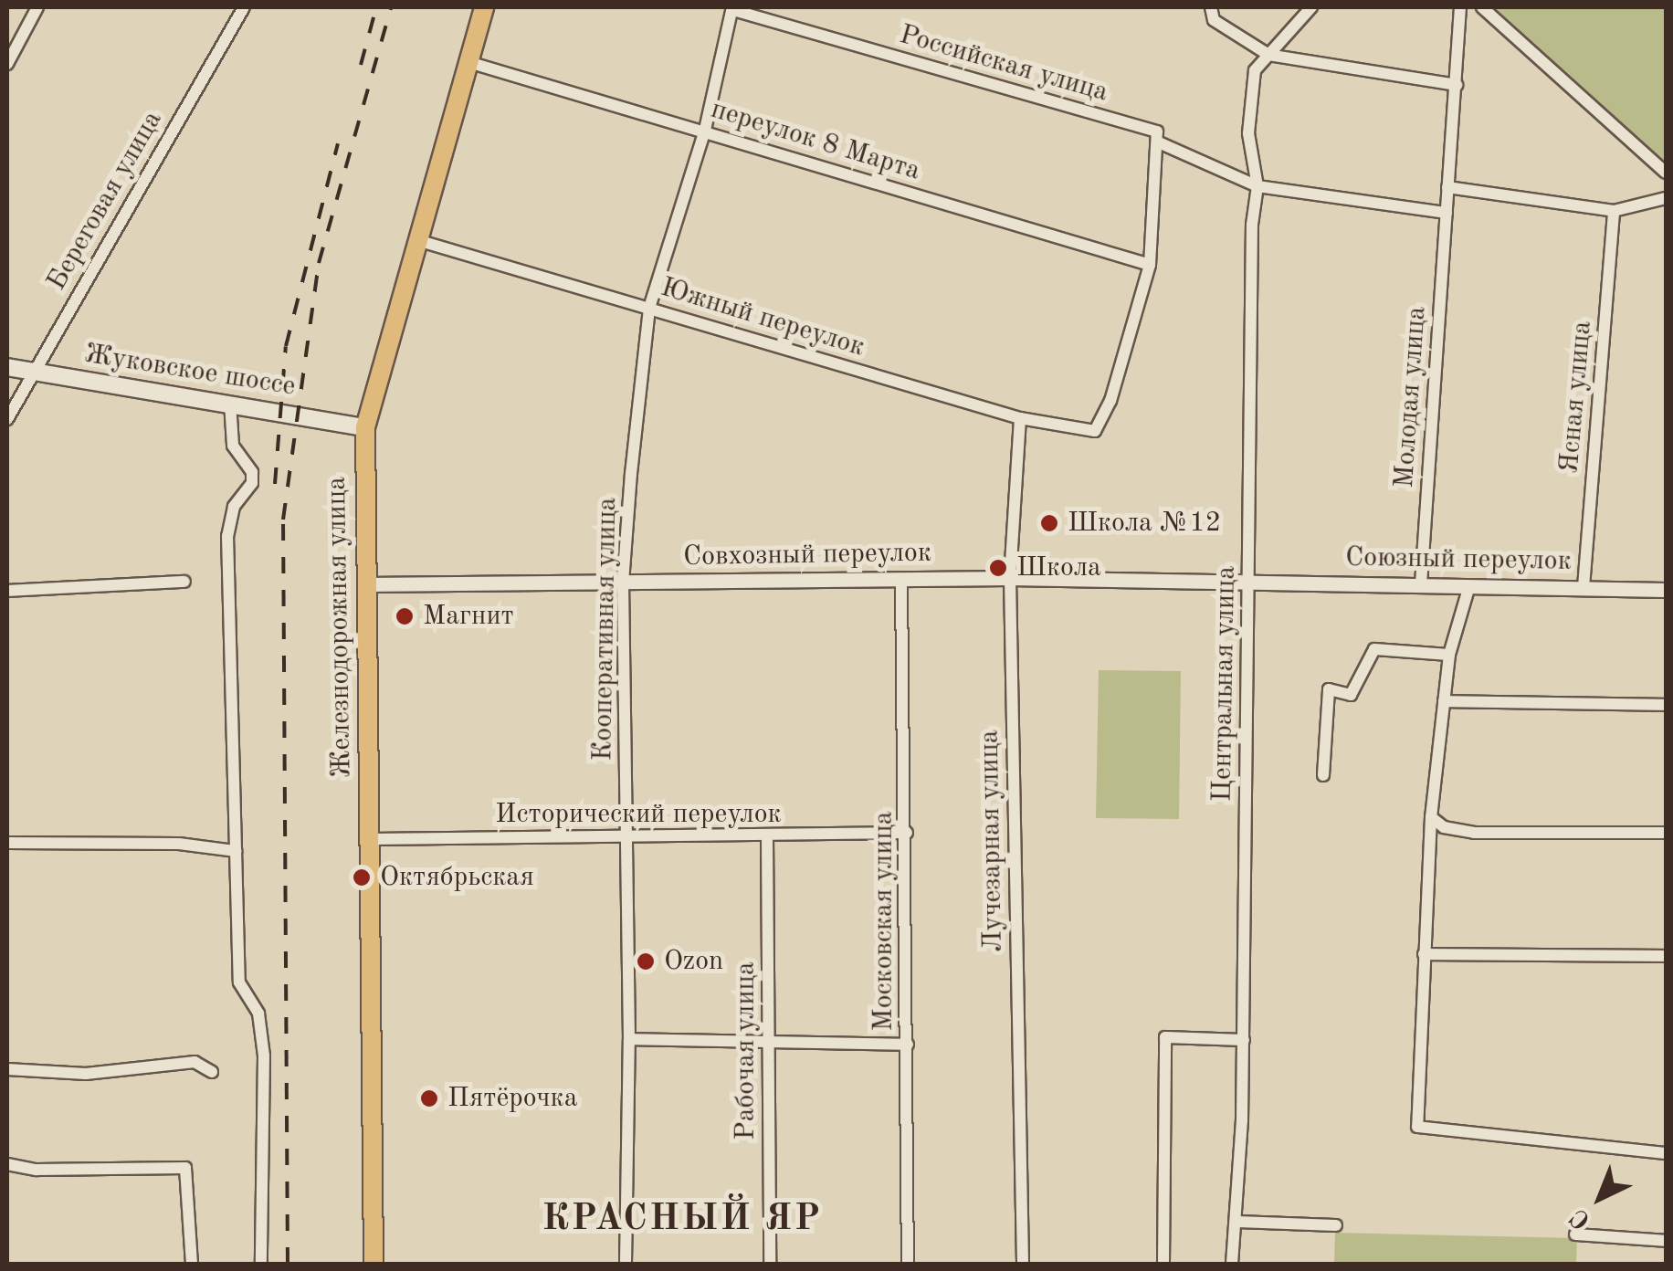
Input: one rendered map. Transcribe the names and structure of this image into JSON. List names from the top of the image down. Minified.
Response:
{"streets":{"main road":["Жуковское шоссе","Железнодорожная улица"],"street":["Российская улица","переулок 8 Марта","Береговая улица","Южный переулок","Молодая улица","Ясная улица","Совхозный переулок","Союзный переулок","Кооперативная улица","Центральная улица","Исторический переулок","Лучезарная улица","Московская улица","Рабочая улица"]},"crossings":[["Российская улица","Кооперативная улица"],["Российская улица","Центральная улица"],["переулок 8 Марта","Южный переулок"],["переулок 8 Марта","Железнодорожная улица"],["переулок 8 Марта","Кооперативная улица"],["Береговая улица","Жуковское шоссе"],["Южный переулок","Железнодорожная улица"],["Южный переулок","Кооперативная улица"],["Южный переулок","Лучезарная улица"],["Жуковское шоссе","Железнодорожная улица"],["Молодая улица","Союзный переулок"],["Ясная улица","Союзный переулок"],["Совхозный переулок","Союзный переулок"],["Совхозный переулок","Железнодорожная улица"],["Совхозный переулок","Кооперативная улица"],["Совхозный переулок","Центральная улица"],["Совхозный переулок","Лучезарная улица"],["Совхозный переулок","Московская улица"],["Союзный переулок","Центральная улица"],["Железнодорожная улица","Исторический переулок"],["Кооперативная улица","Исторический переулок"],["Исторический переулок","Московская улица"],["Исторический переулок","Рабочая улица"]],"districts":["КРАСНЫЙ ЯР"],"places":["Школа №12","Школа","Магнит","Октябрьская","Ozon","Пятёрочка"],"north":"bottom left"}
